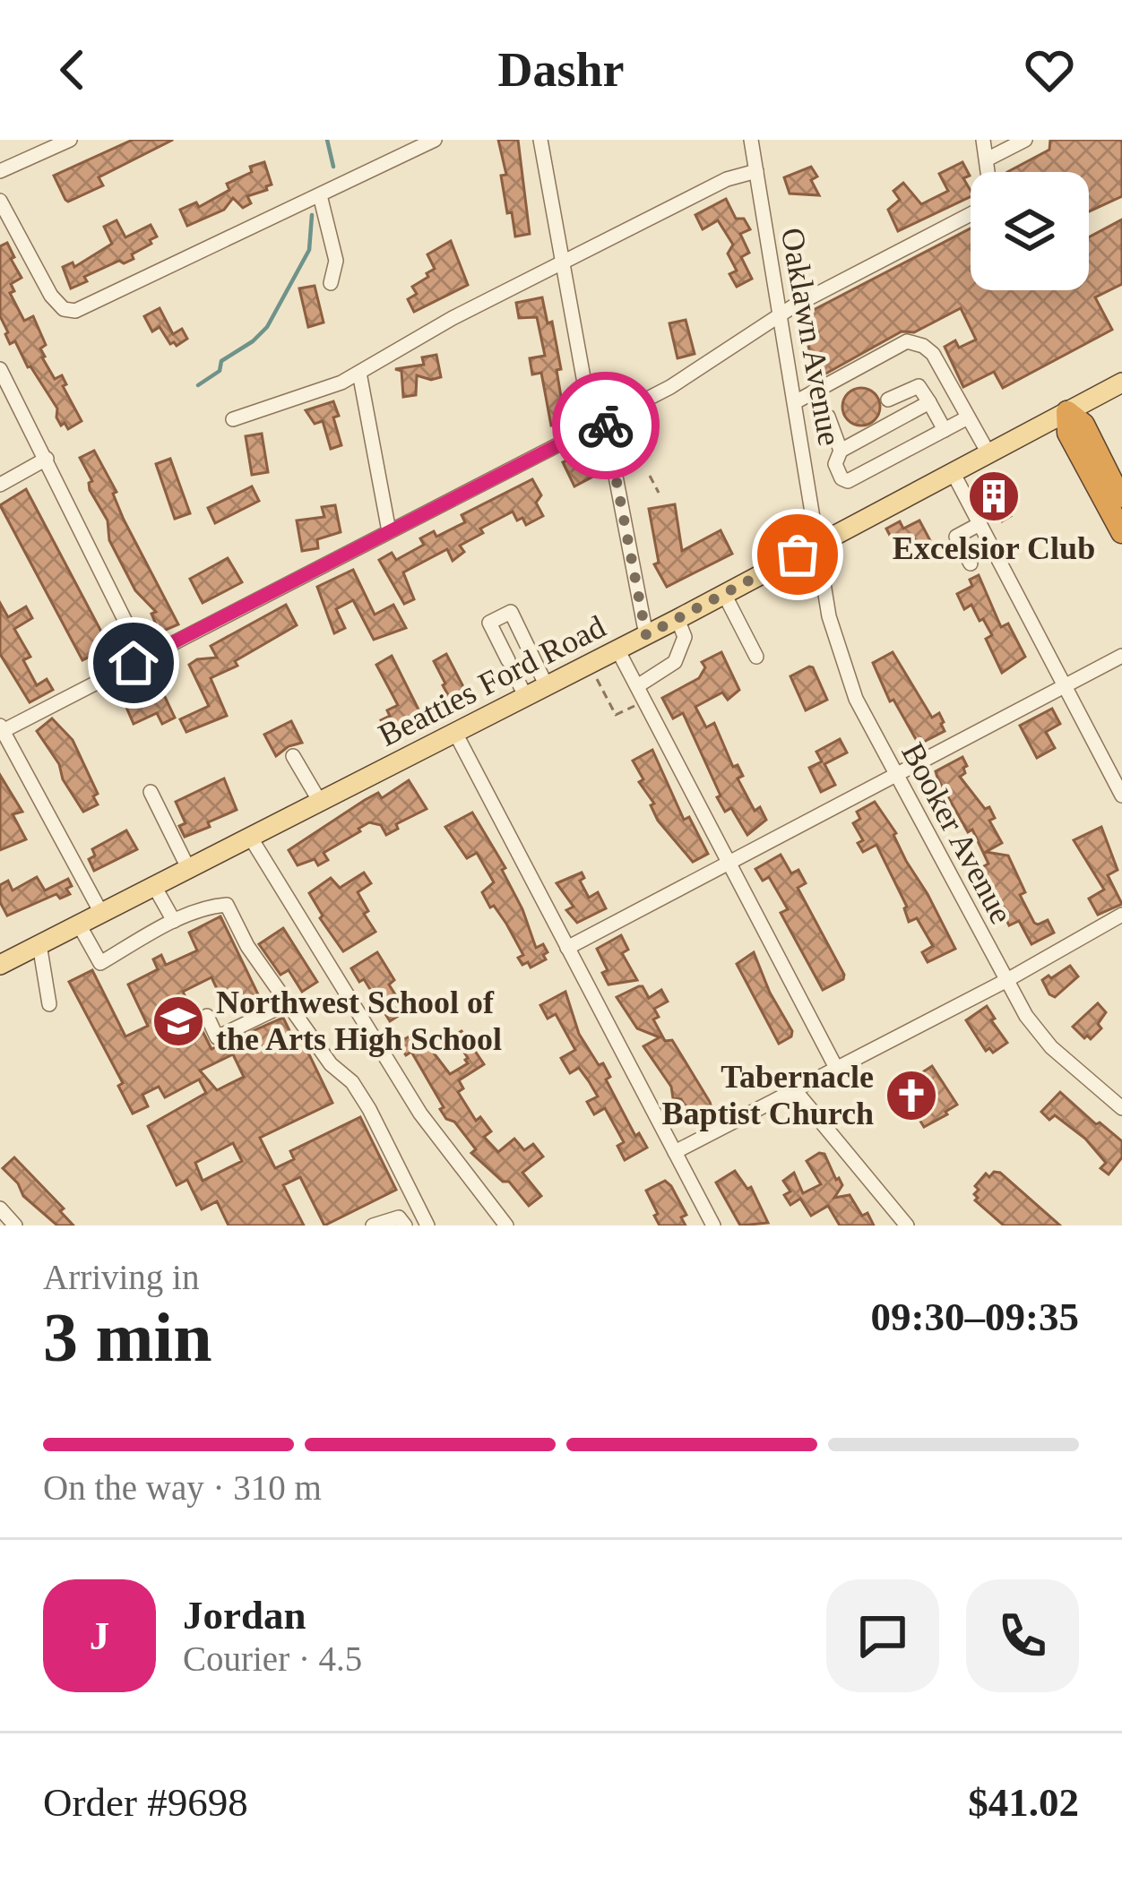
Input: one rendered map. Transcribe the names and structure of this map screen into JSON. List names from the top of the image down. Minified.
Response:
{"streets":{"main road":["Beatties Ford Road"],"street":["Oaklawn Avenue","Booker Avenue"]},"crossings":[["Oaklawn Avenue","Beatties Ford Road"],["Oaklawn Avenue","Booker Avenue"],["Beatties Ford Road","Booker Avenue"]],"places":{"building":["Excelsior Club"],"school or university":["Northwest School of the Arts High School"],"church":["Tabernacle Baptist Church"]},"page":{"header":"Dashr","heading":["3 min","Arriving in","09:30–09:35"],"panel":["Jordan","Courier · 4.5","Order #9698","$41.02"],"bar":"On the way · 310 m","round":"J"}}
